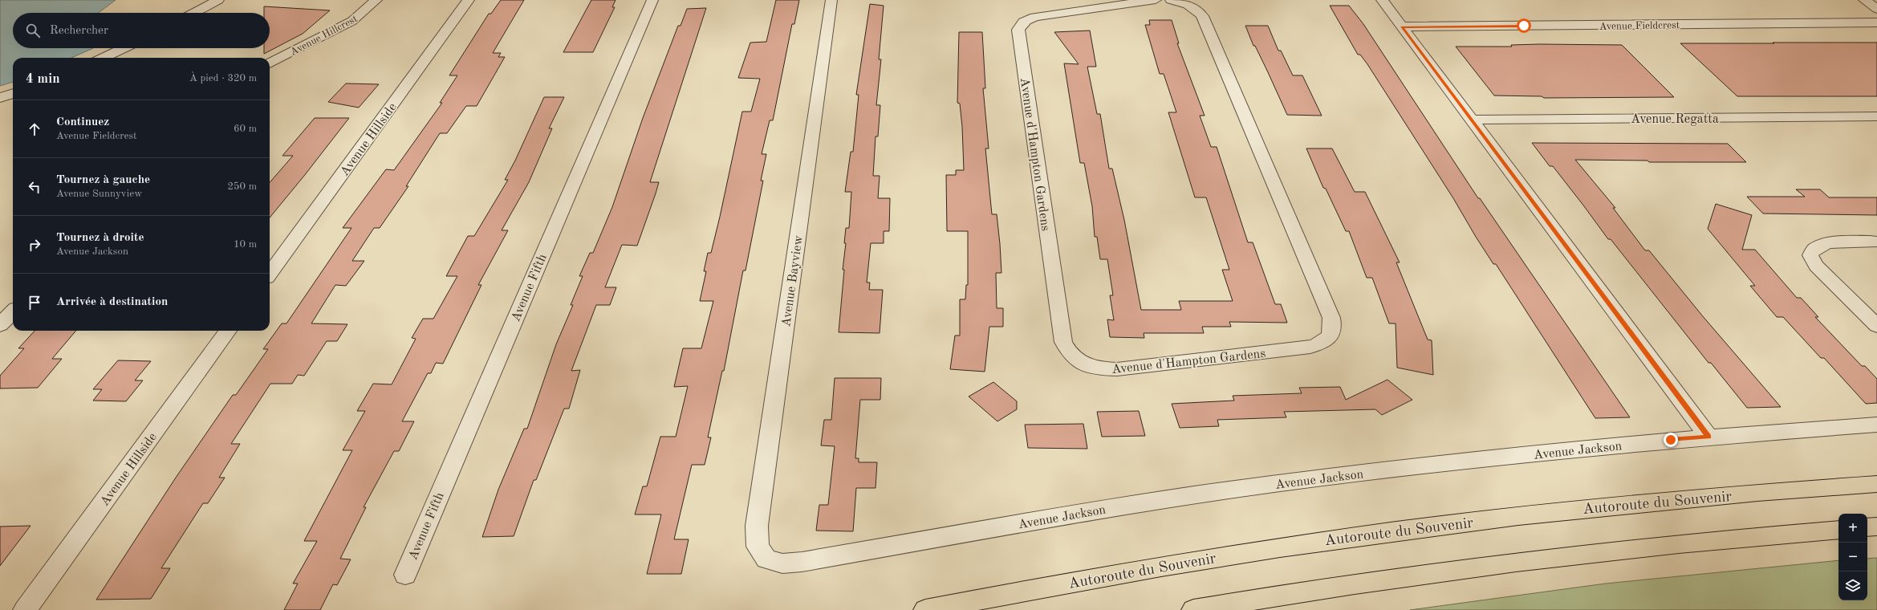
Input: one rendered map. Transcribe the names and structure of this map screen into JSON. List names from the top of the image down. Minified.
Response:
{"streets":{"highway":["Autoroute du Souvenir"],"street":["Avenue Fieldcrest","Avenue Hillcrest","Avenue Regatta","Avenue Hillside","Avenue d'Hampton Gardens","Avenue Bayview","Avenue Fifth","Avenue Jackson"]},"crossings":[["Avenue Bayview","Avenue Jackson"]],"page":{"search":"Rechercher","heading":["4 min","À pied · 320 m"],"list":[["Continuez","Avenue Fieldcrest","60 m"],["Tournez à gauche","Avenue Sunnyview","250 m"],["Tournez à droite","Avenue Jackson","10 m"],"Arrivée à destination"],"map_buttons":["+","−"]}}
